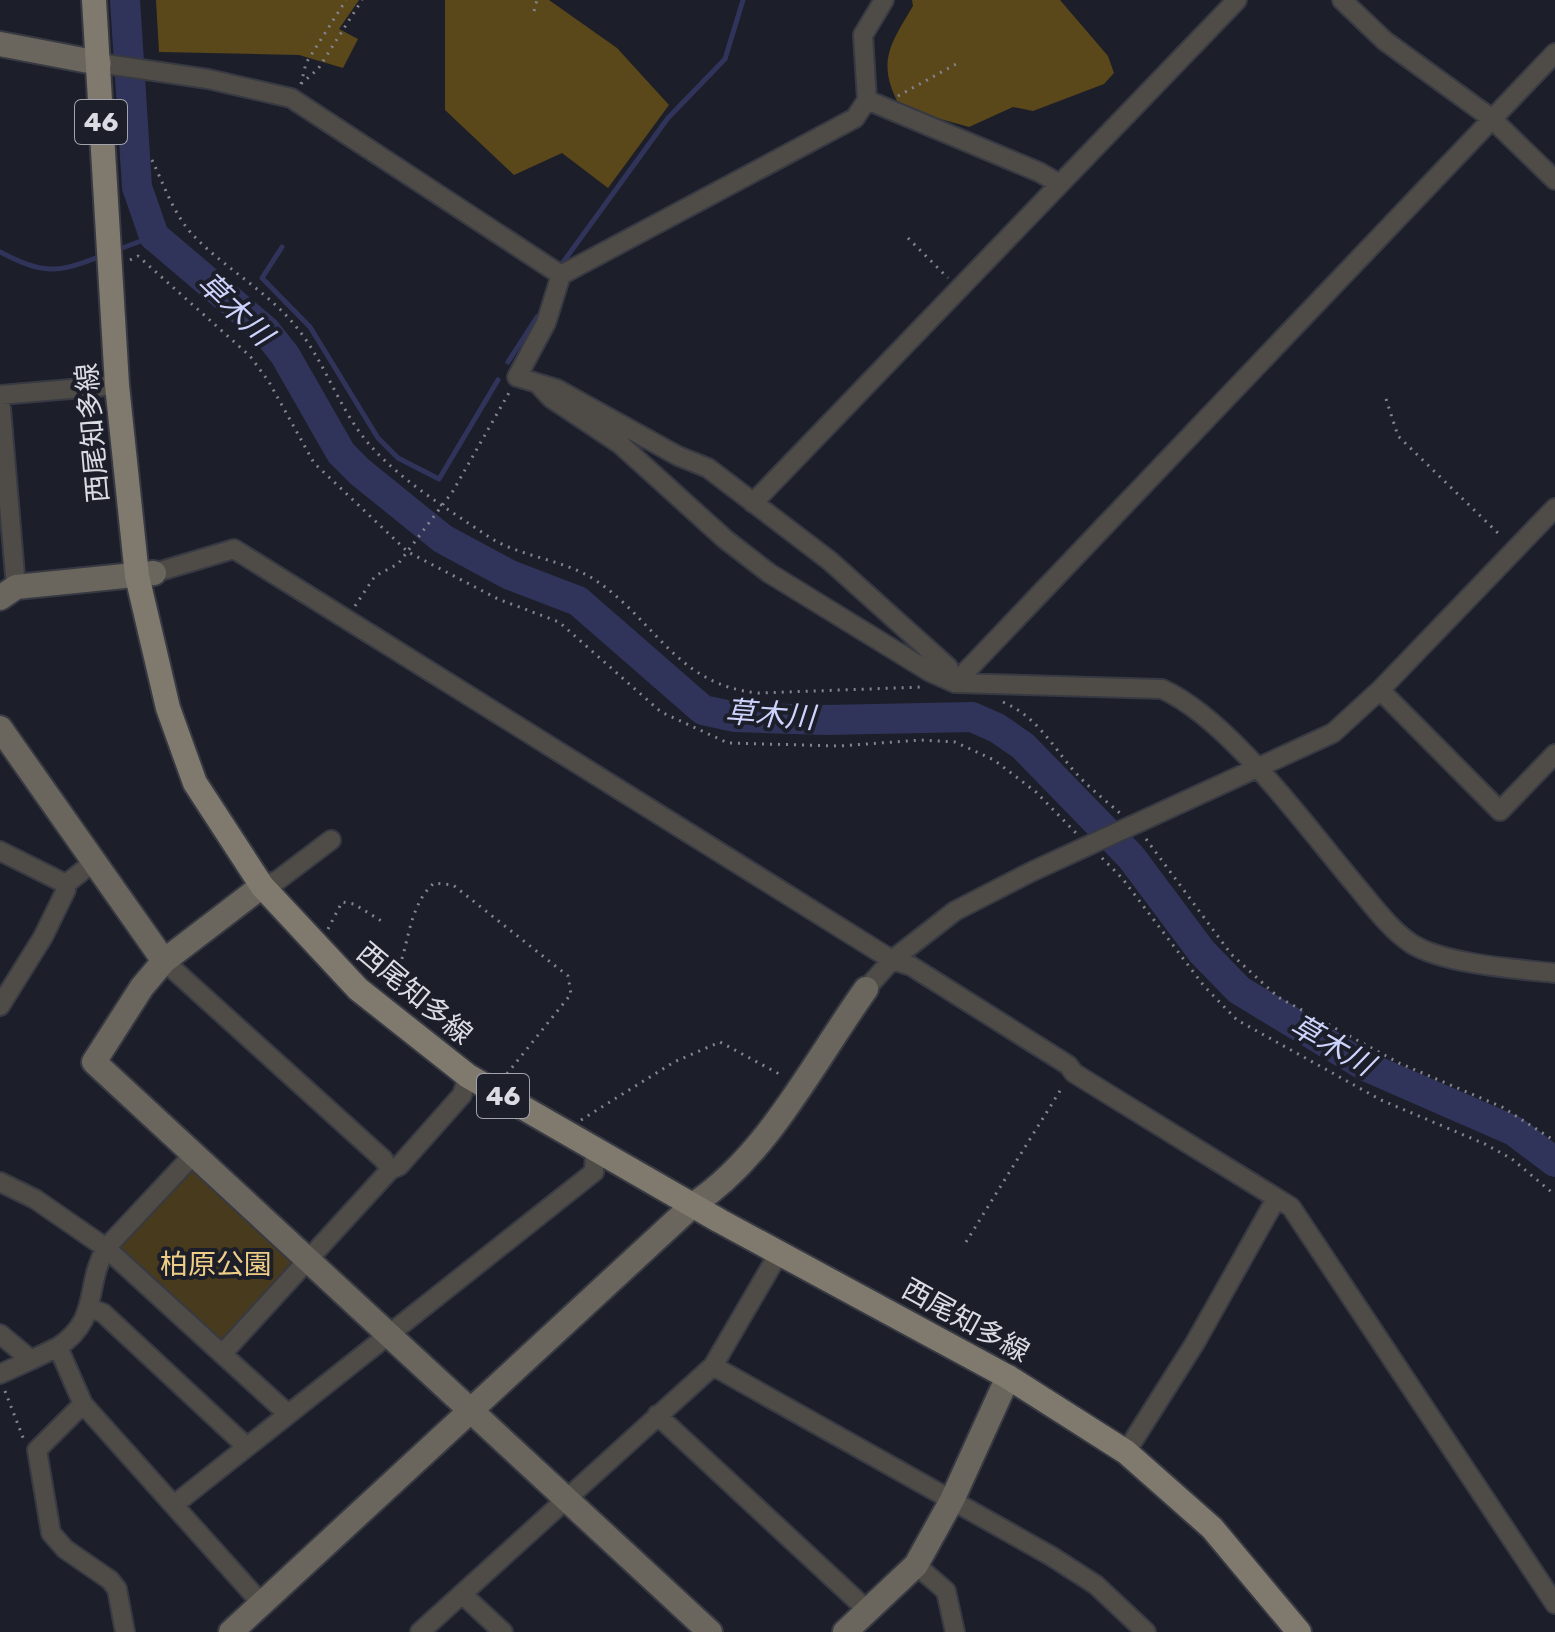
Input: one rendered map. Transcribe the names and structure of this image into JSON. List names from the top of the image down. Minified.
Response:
{"streets":{"main road":["46","西尾知多線"]},"water":["草木川"],"parks":["柏原公園"]}
